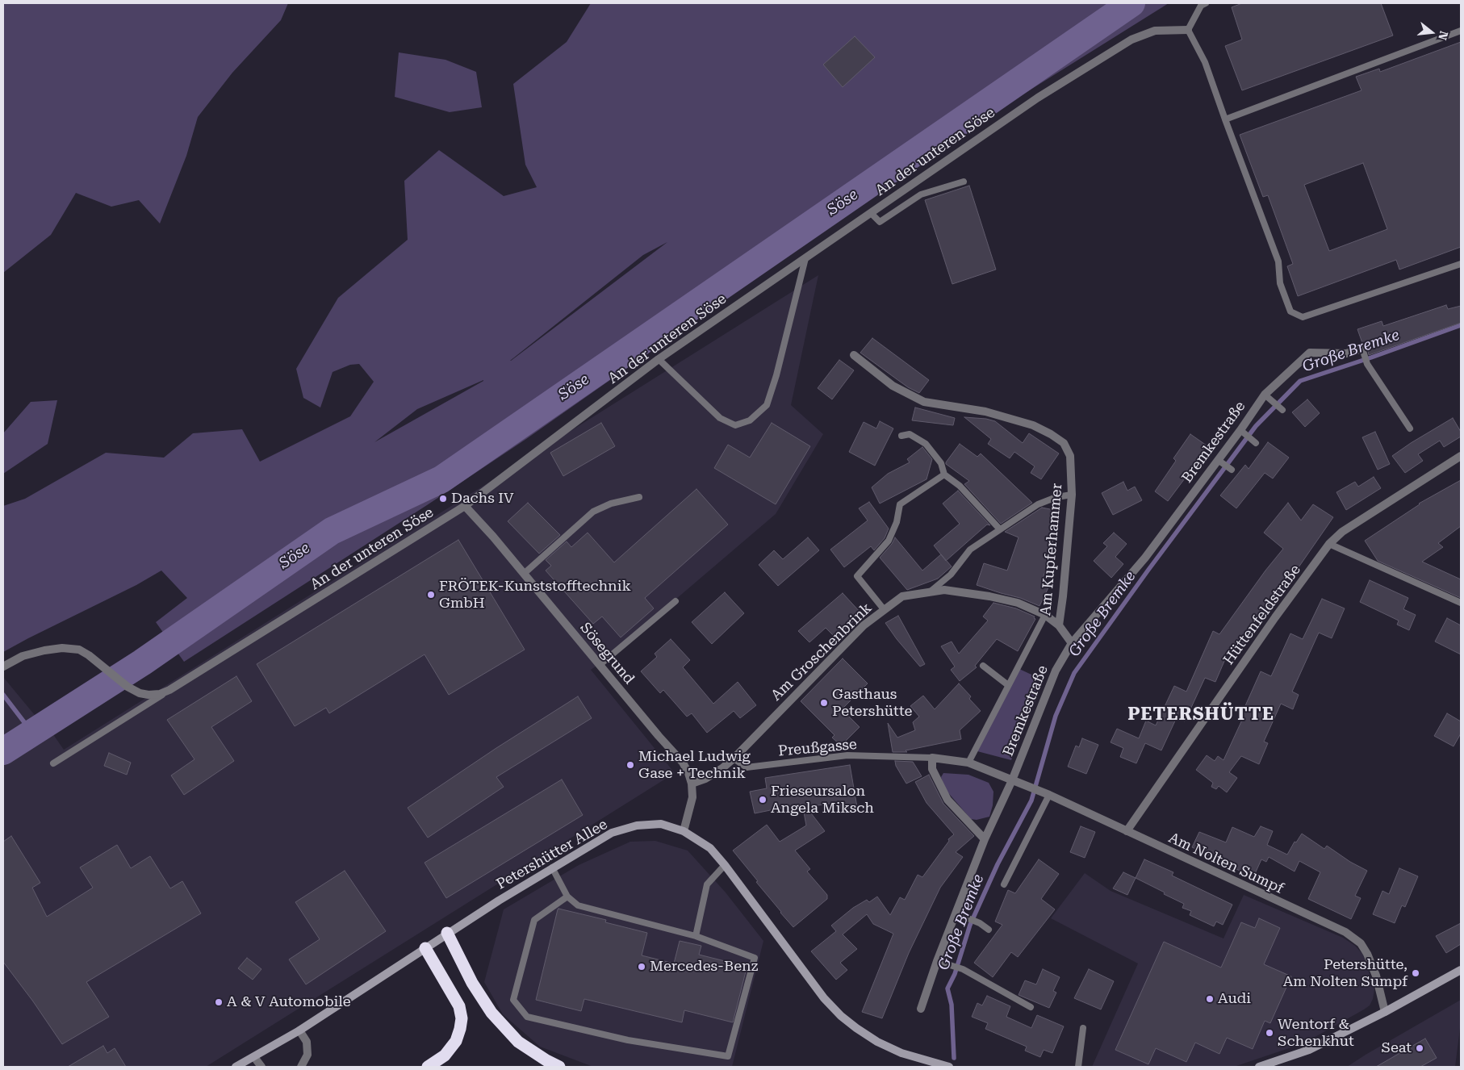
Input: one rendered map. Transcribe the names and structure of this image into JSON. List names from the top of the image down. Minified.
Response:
{"streets":{"street":["An der unteren Söse","Bremkestraße","Am Kupferhammer","Hüttenfeldstraße","Am Groschenbrink","Sösegrund","Petershütter Allee","Am Nolten Sumpf"],"lane":["Preußgasse"]},"crossings":[["An der unteren Söse","Sösegrund"],["Bremkestraße","Am Groschenbrink"],["Bremkestraße","Am Nolten Sumpf"],["Am Kupferhammer","Am Groschenbrink"],["Hüttenfeldstraße","Am Nolten Sumpf"],["Am Groschenbrink","Sösegrund"],["Am Groschenbrink","Preußgasse"],["Sösegrund","Petershütter Allee"],["Preußgasse","Am Nolten Sumpf"]],"districts":["PETERSHÜTTE"],"water":["Söse","Große Bremke"],"places":["Dachs IV","FRÖTEK-Kunststofftechnik GmbH","Gasthaus Petershütte","Michael Ludwig Gase + Technik","Frieseursalon Angela Miksch","Mercedes-Benz","Petershütte, Am Nolten Sumpf","Audi","A & V Automobile","Wentorf & Schenkhut","Seat"],"north":"right"}
